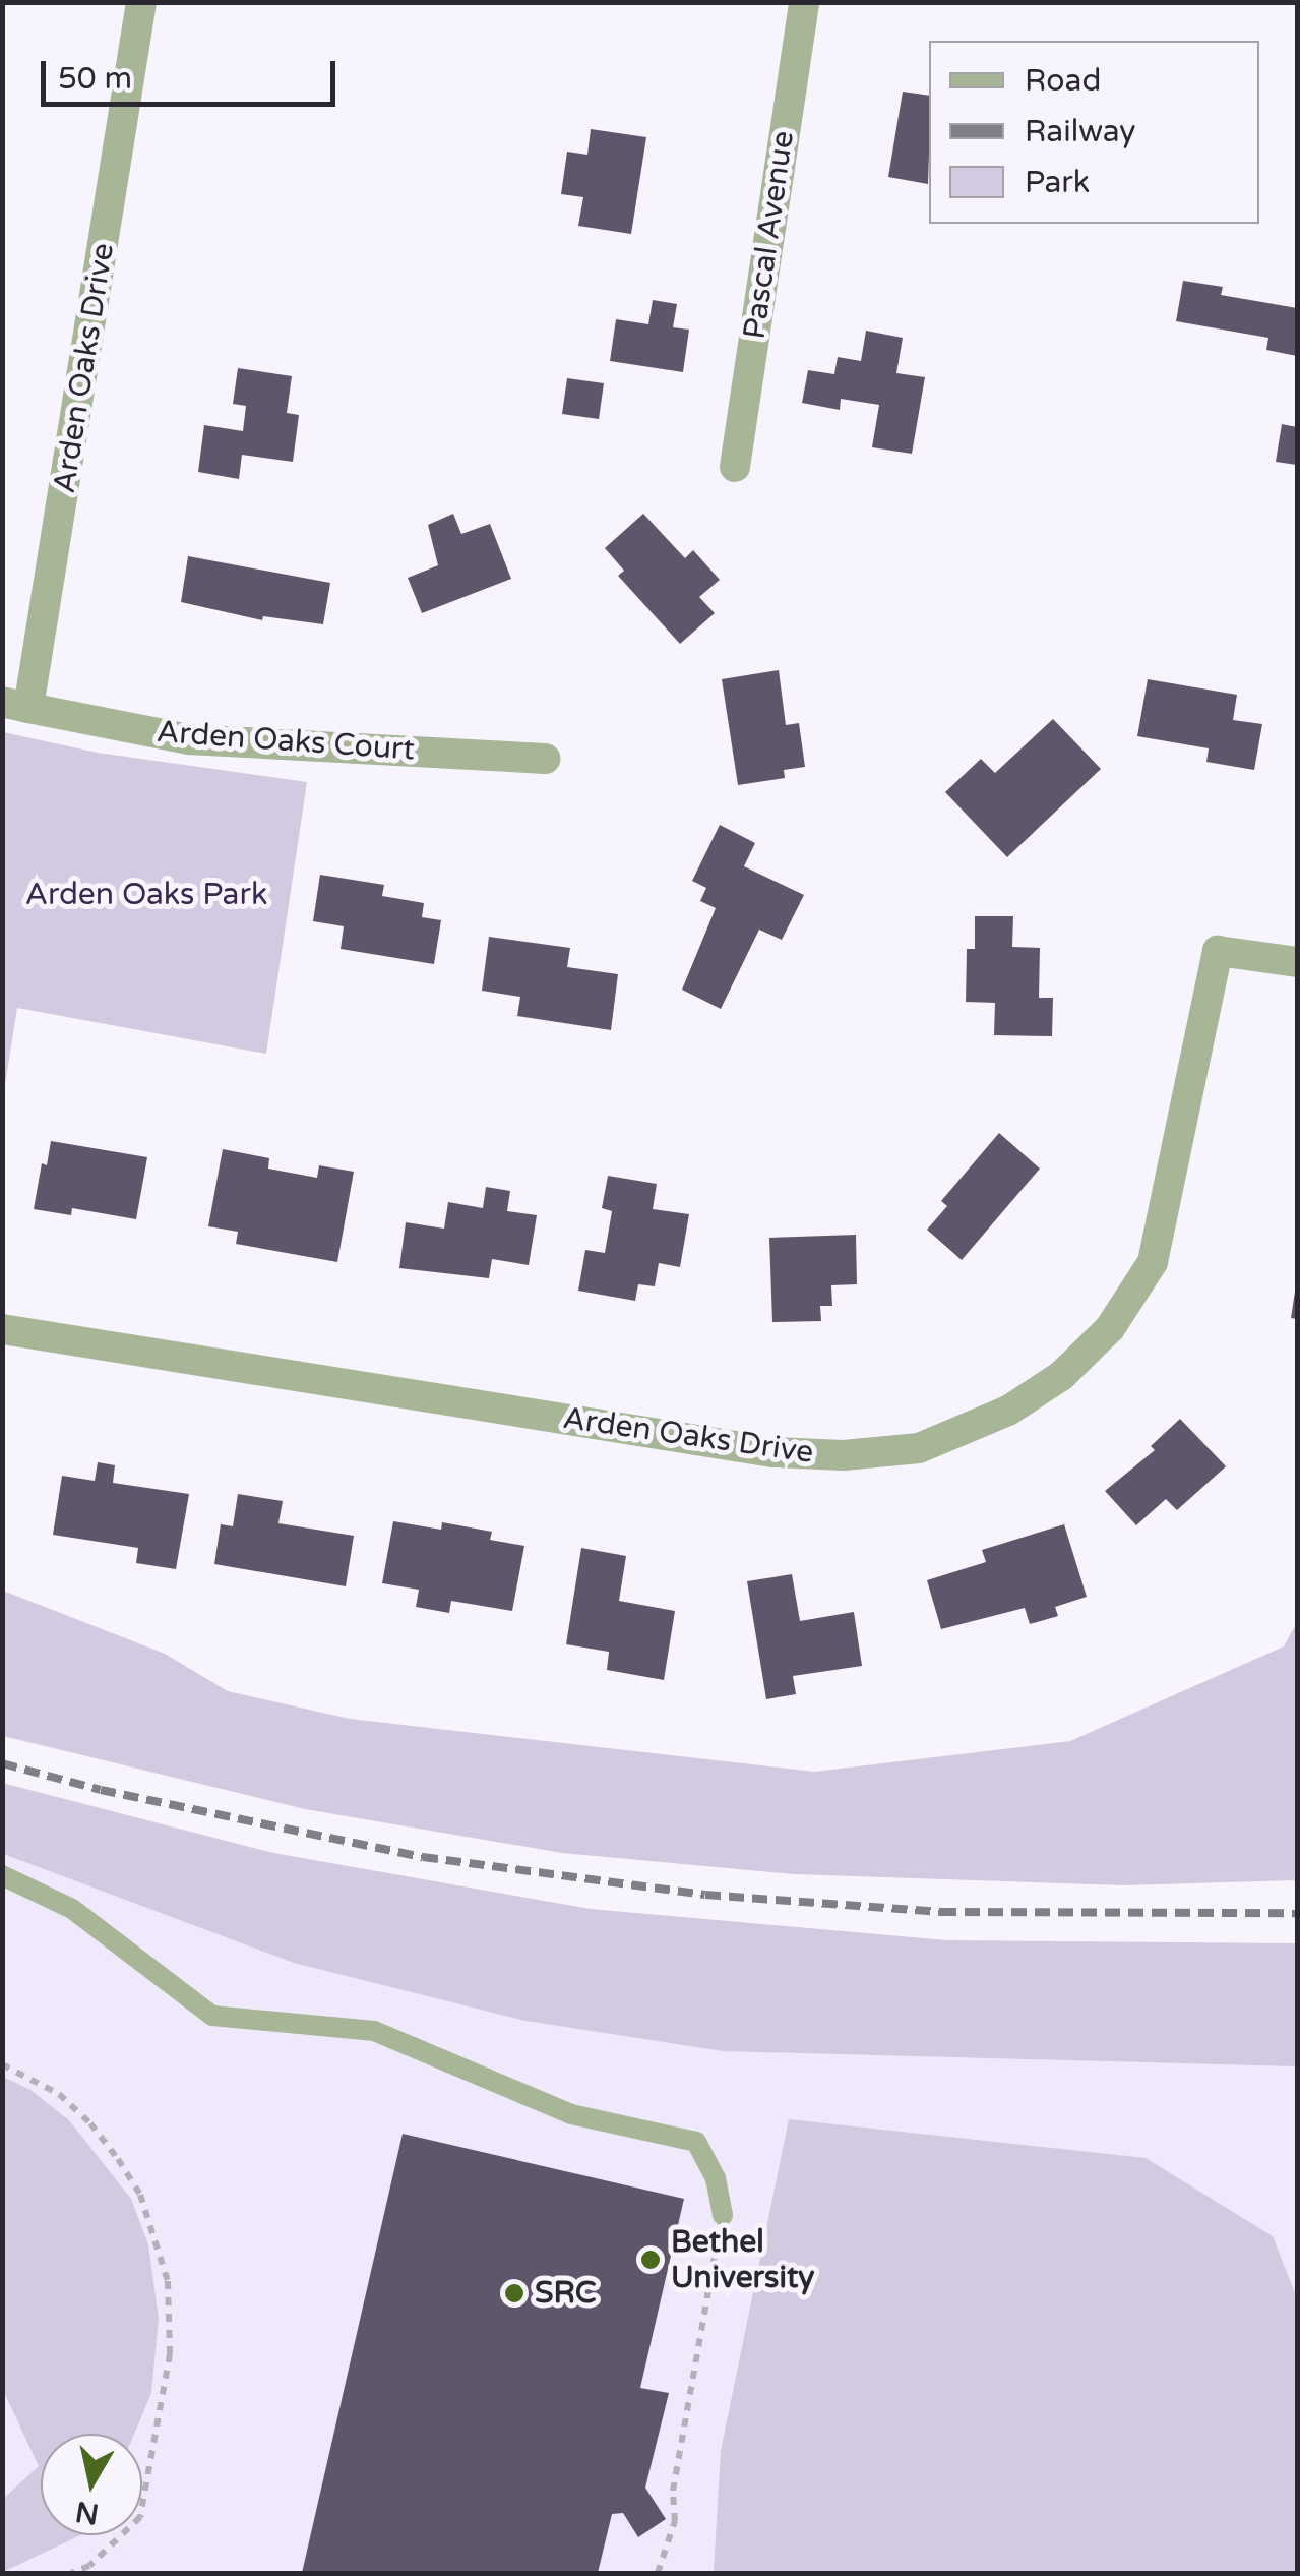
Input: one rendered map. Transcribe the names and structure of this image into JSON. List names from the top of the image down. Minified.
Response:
{"streets":{"street":["Pascal Avenue","Arden Oaks Drive","Arden Oaks Court"]},"crossings":[["Arden Oaks Drive","Arden Oaks Court"]],"parks":["Arden Oaks Park"],"places":["Bethel University","SRC"],"legend":["Road","Railway","Park"],"scale_bar":"50 m","north":"bottom"}
